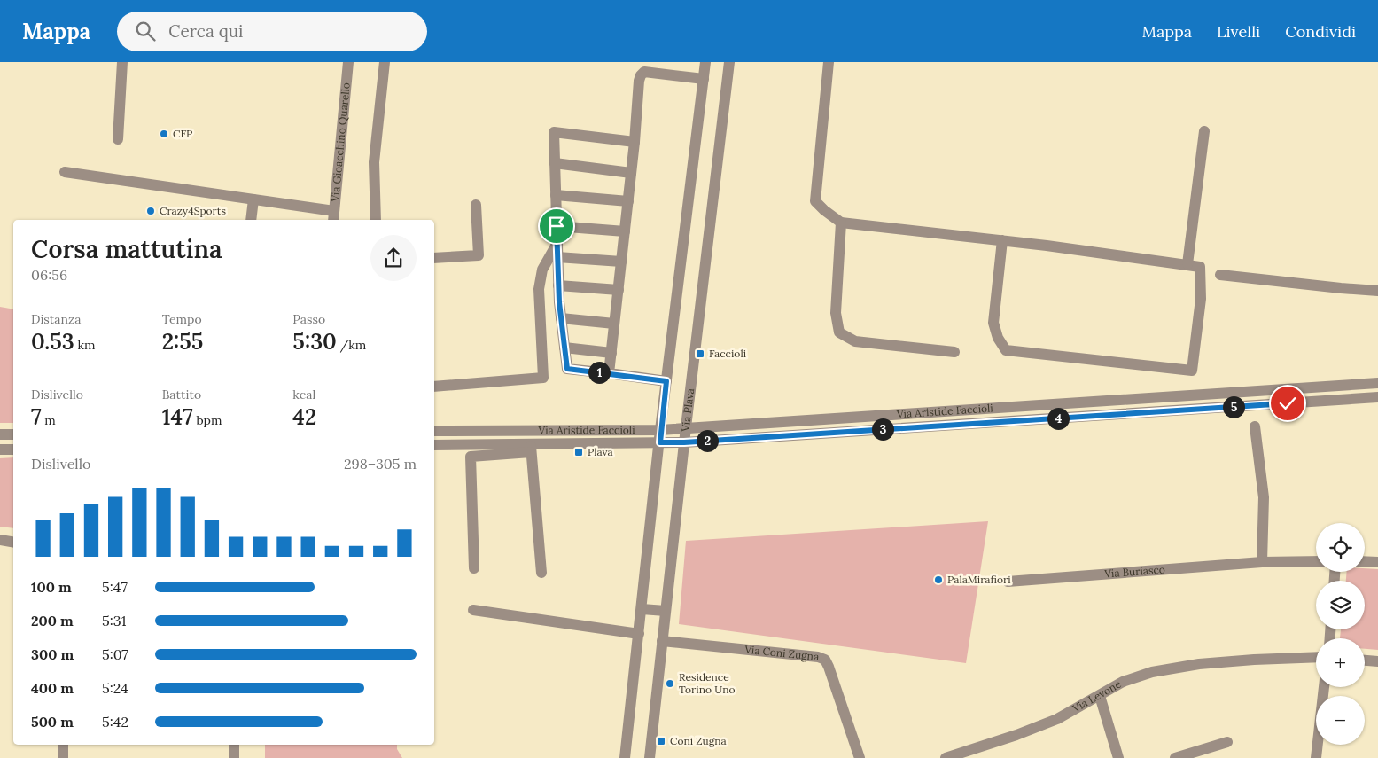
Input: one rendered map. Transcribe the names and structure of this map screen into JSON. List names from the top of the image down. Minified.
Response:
{"streets":{"street":["Via Gioacchino Quarello","Via Plava","Via Aristide Faccioli","Via Buriasco","Via Coni Zugna","Via Levone"]},"crossings":[["Via Plava","Via Aristide Faccioli"],["Via Plava","Via Coni Zugna"]],"places":{"other":["CFP","Crazy4Sports","PalaMirafiori","Residence Torino Uno"],"transit":["Faccioli","Plava","Coni Zugna"]},"page":{"header":"Mappa","search":"Cerca qui","nav":["Mappa","Livelli","Condividi"],"heading":["Corsa mattutina","06:56"],"stats":[["Distanza","0.53 km"],["Tempo","2:55"],["Passo","5:30 /km"],["Dislivello","7 m"],["Battito","147 bpm"],["kcal","42"]],"pins":["1","5","4","3","2"],"chart":["Dislivello","298–305 m"],"map_buttons":["+","−"],"list":[{"name":"100 m","note":"5:47"},{"name":"200 m","note":"5:31"},{"name":"300 m","note":"5:07"},{"name":"400 m","note":"5:24"},{"name":"500 m","note":"5:42"}]}}
